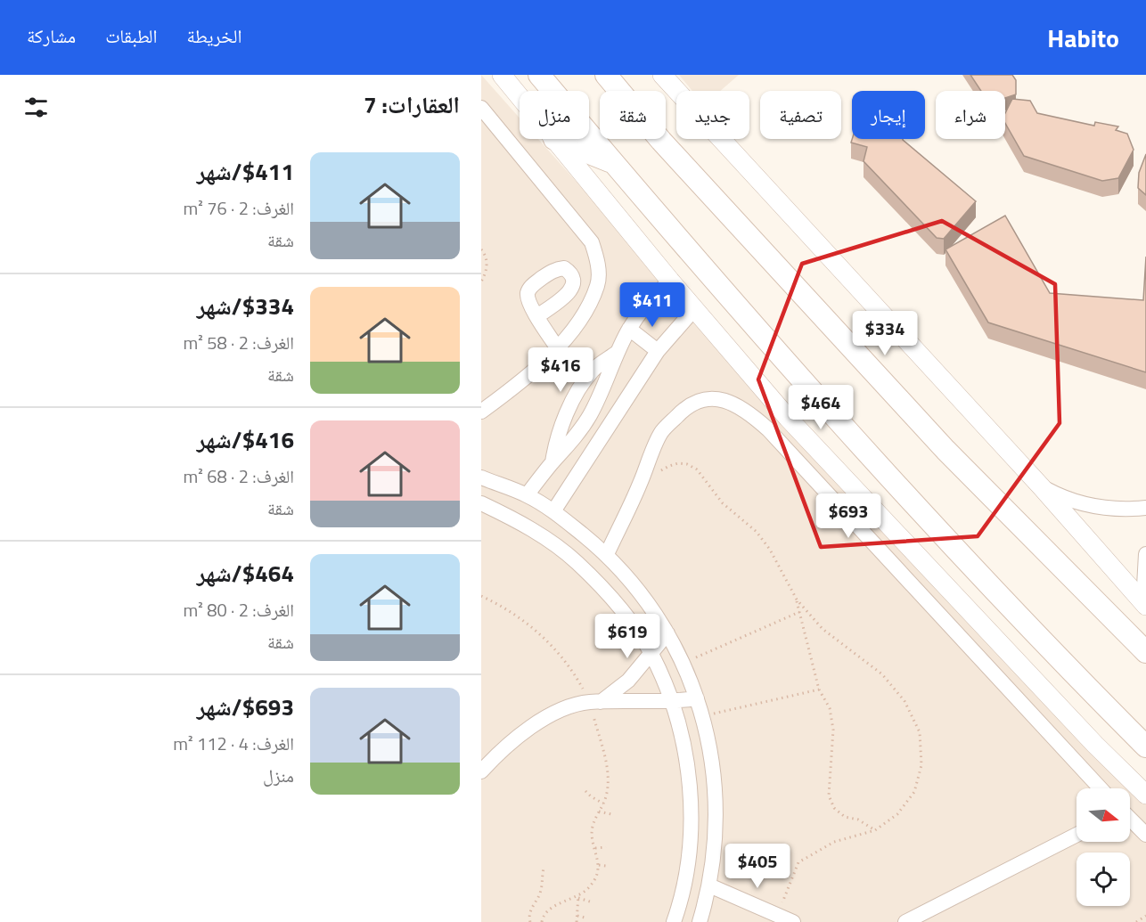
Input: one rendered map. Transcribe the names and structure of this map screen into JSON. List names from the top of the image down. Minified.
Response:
{"north":"right","page":{"header":"Habito","nav":["الخريطة","الطبقات","مشاركة"],"heading":"العقارات: 7","chip":["شراء","إيجار","تصفية","جديد","شقة","منزل"],"list":[{"name":"$411/شهر","note":"الغرف: 2 · 76 m² · شقة"},{"name":"$334/شهر","note":"الغرف: 2 · 58 m² · شقة"},{"name":"$416/شهر","note":"الغرف: 2 · 68 m² · شقة"},{"name":"$464/شهر","note":"الغرف: 2 · 80 m² · شقة"},{"name":"$693/شهر","note":"الغرف: 4 · 112 m² · منزل"}],"price":["$411","$334","$416","$464","$693","$619","$405"]}}
